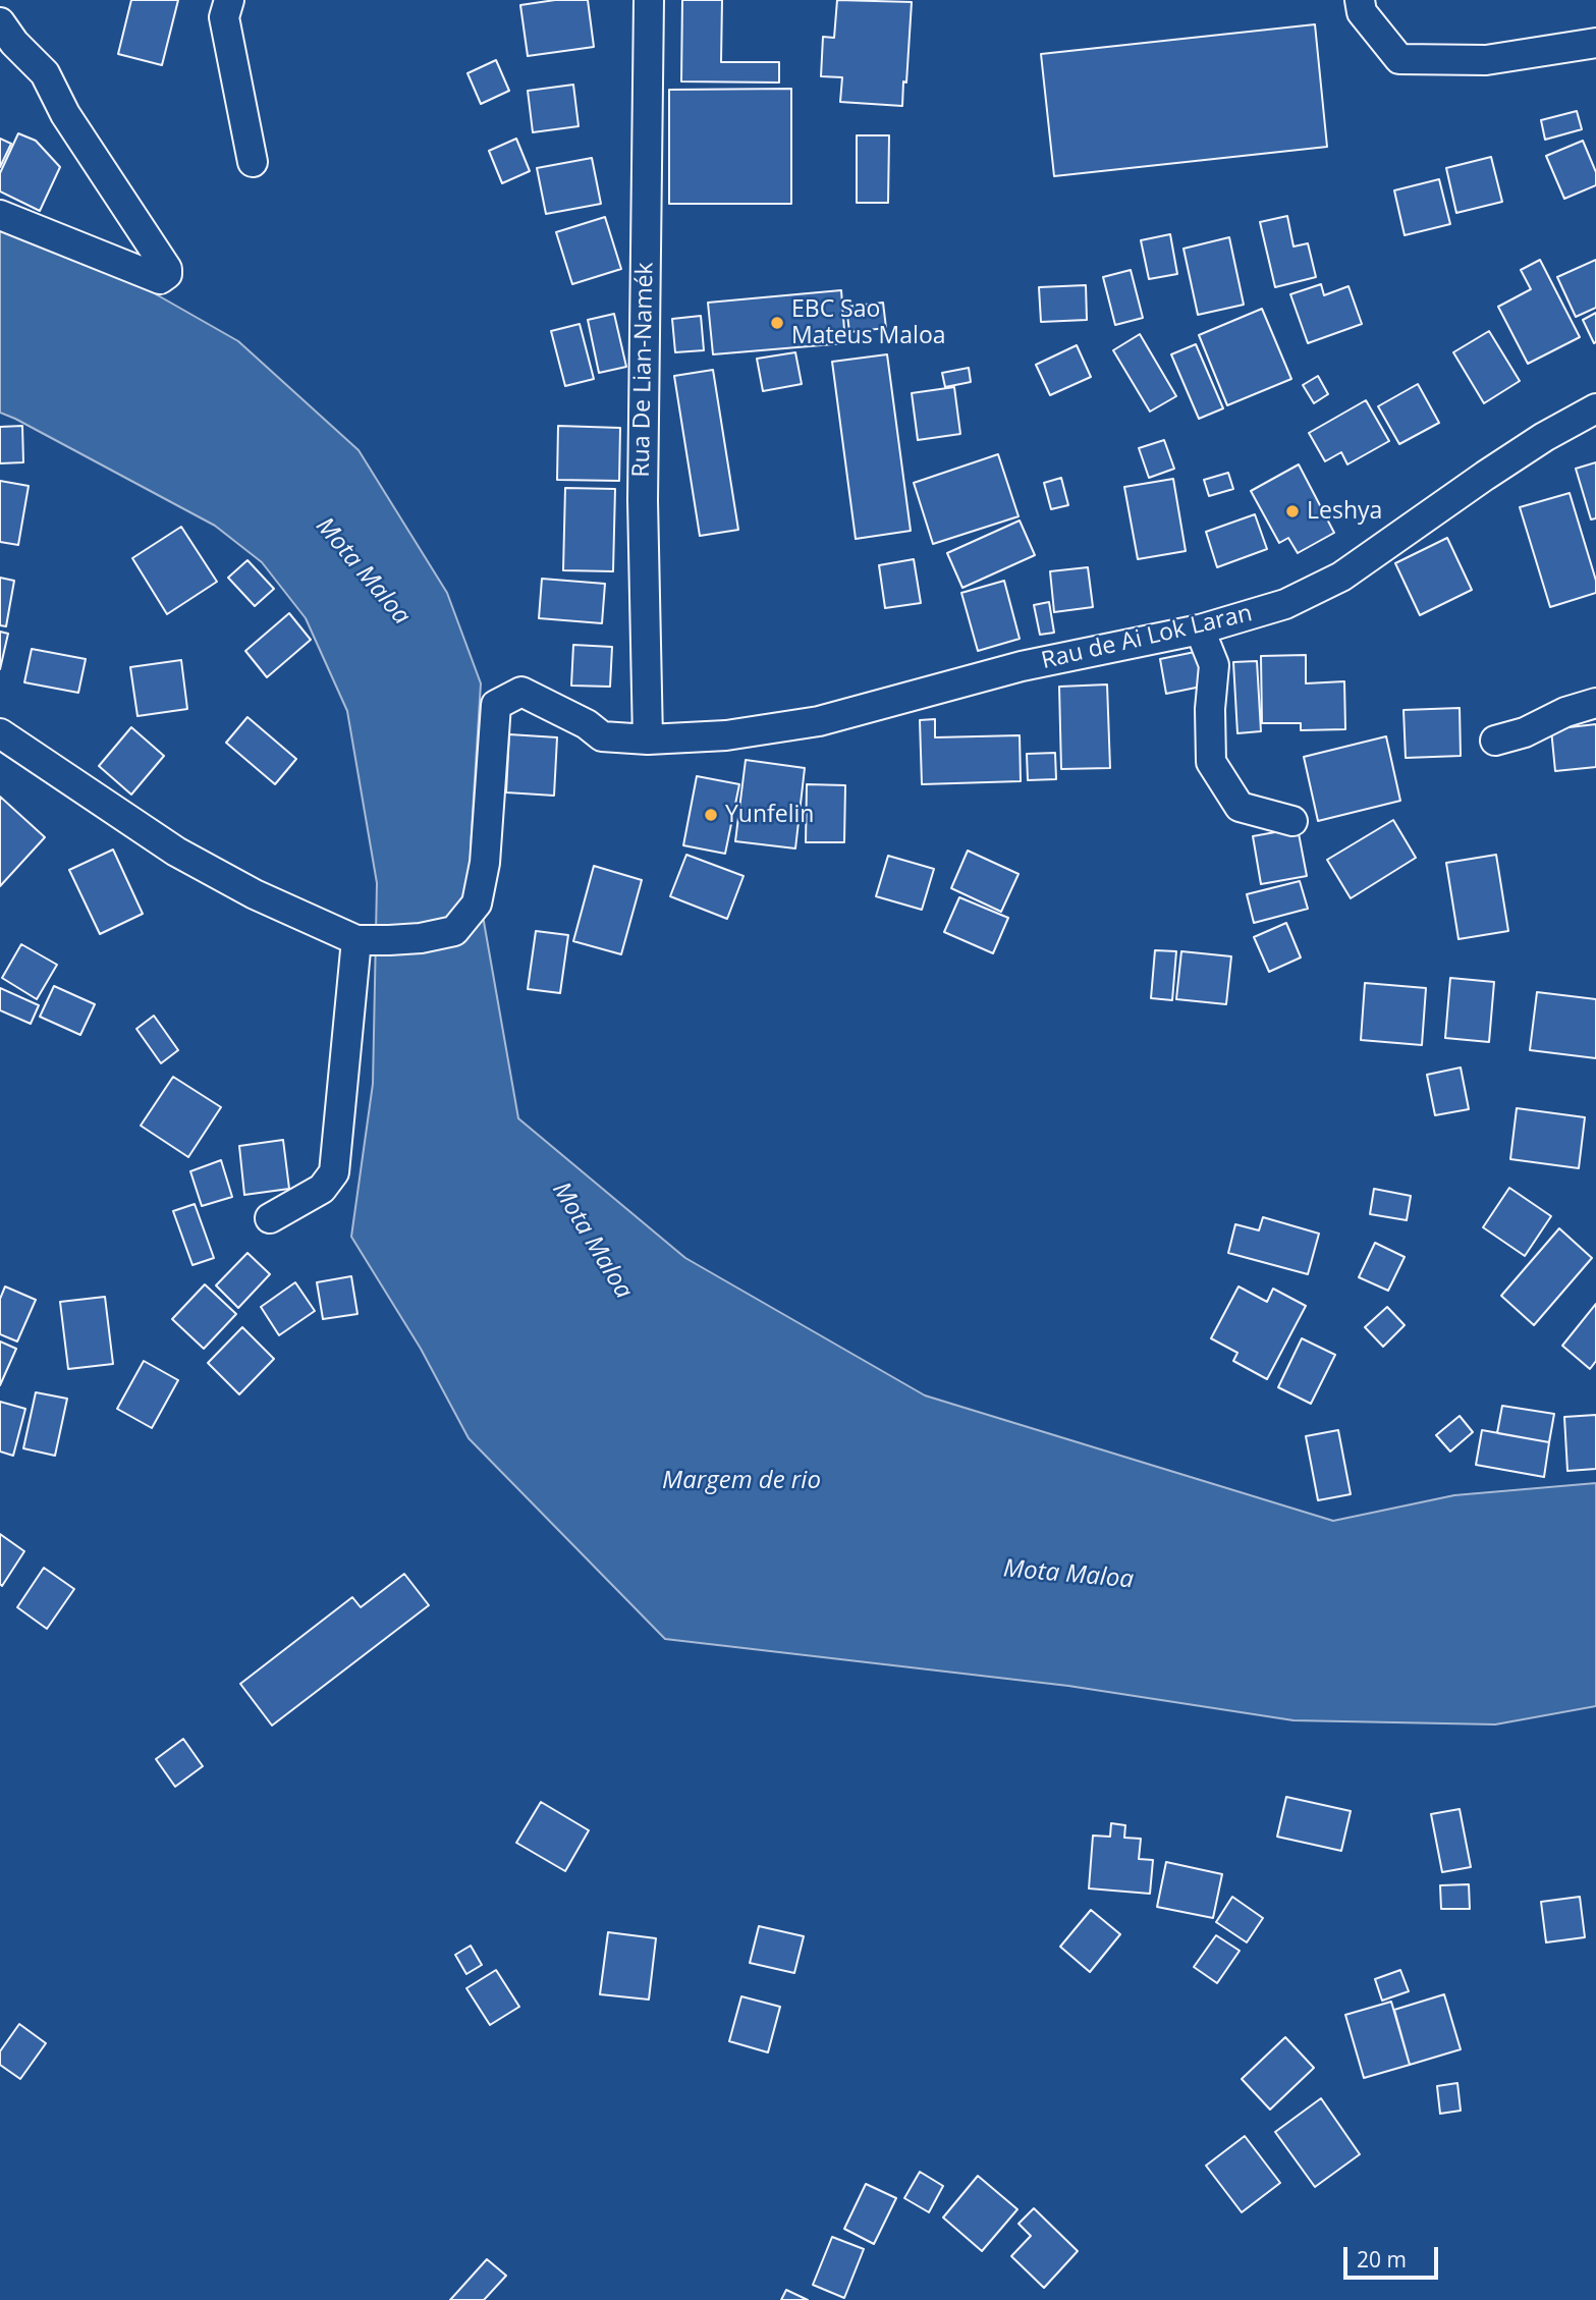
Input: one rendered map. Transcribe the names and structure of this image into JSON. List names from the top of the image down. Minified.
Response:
{"streets":{"street":["Rua De Lian-Namék","Rau de Ai Lok Laran"]},"crossings":[["Rua De Lian-Namék","Rau de Ai Lok Laran"]],"water":["Mota Maloa","Margem de rio"],"places":["EBC Sao Mateus Maloa","Leshya","Yunfelin"],"scale_bar":"20 m"}
